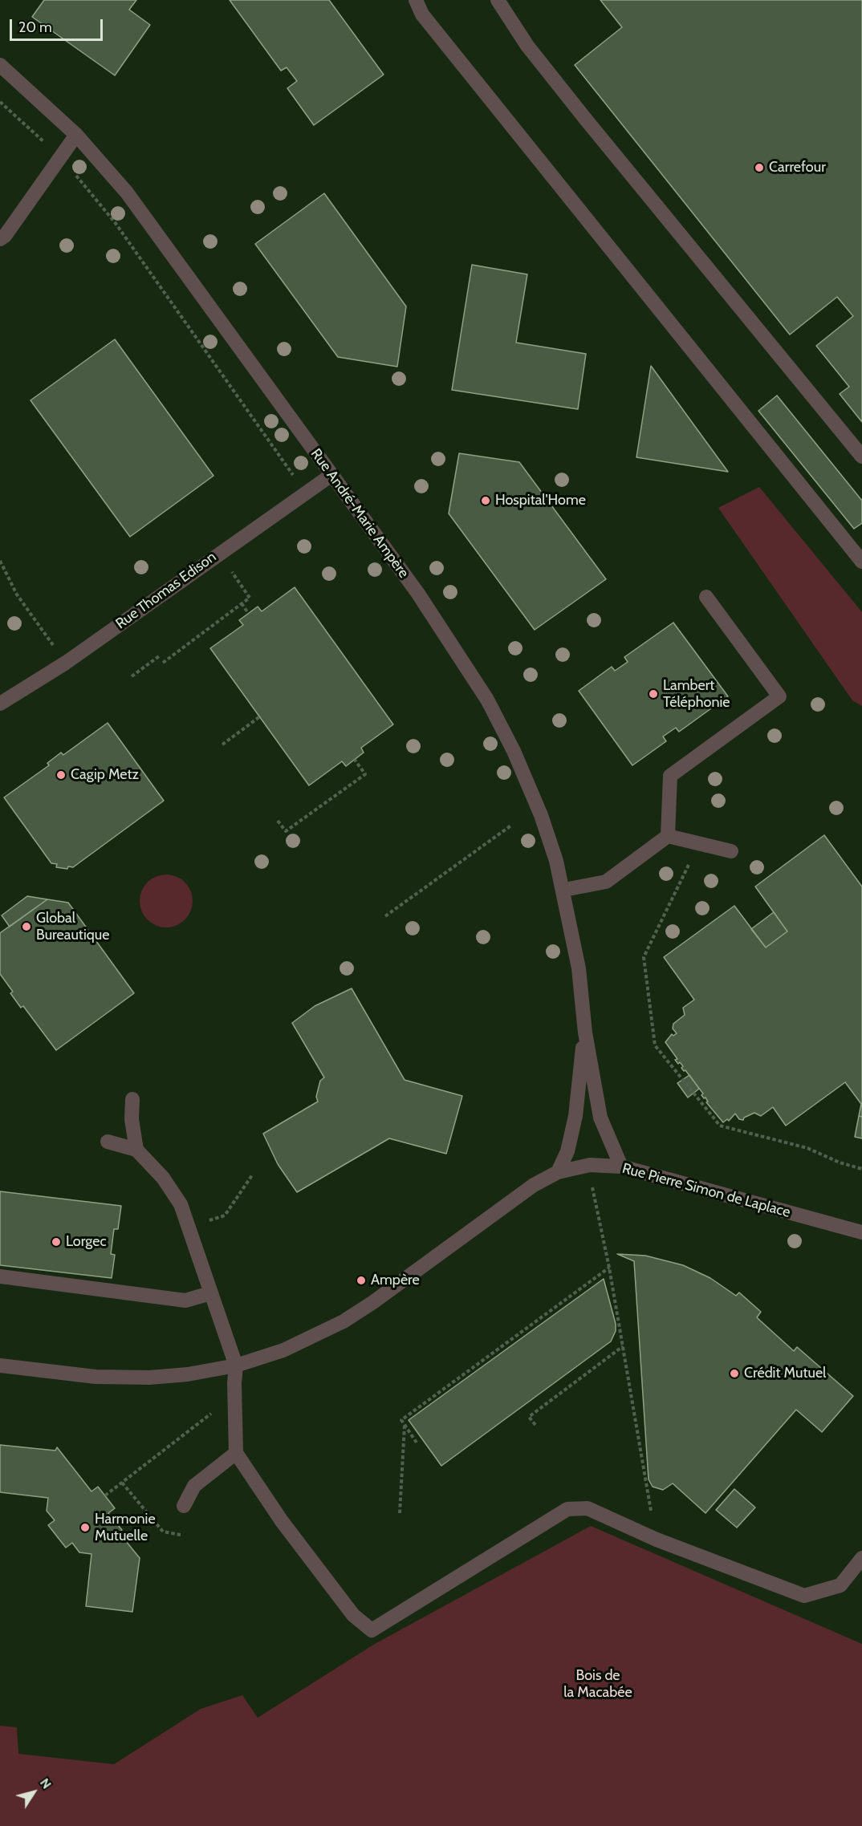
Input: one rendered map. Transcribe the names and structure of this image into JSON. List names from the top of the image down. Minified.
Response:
{"streets":{"street":["Rue André-Marie Ampère","Rue Thomas Edison","Rue Pierre Simon de Laplace"]},"crossings":[["Rue André-Marie Ampère","Rue Thomas Edison"],["Rue André-Marie Ampère","Rue Pierre Simon de Laplace"]],"parks":["Bois de la Macabée"],"places":["Carrefour","Hospital'Home","Lambert Téléphonie","Cagip Metz","Global Bureautique","Lorgec","Ampère","Crédit Mutuel","Harmonie Mutuelle"],"scale_bar":"20 m","north":"top right"}
